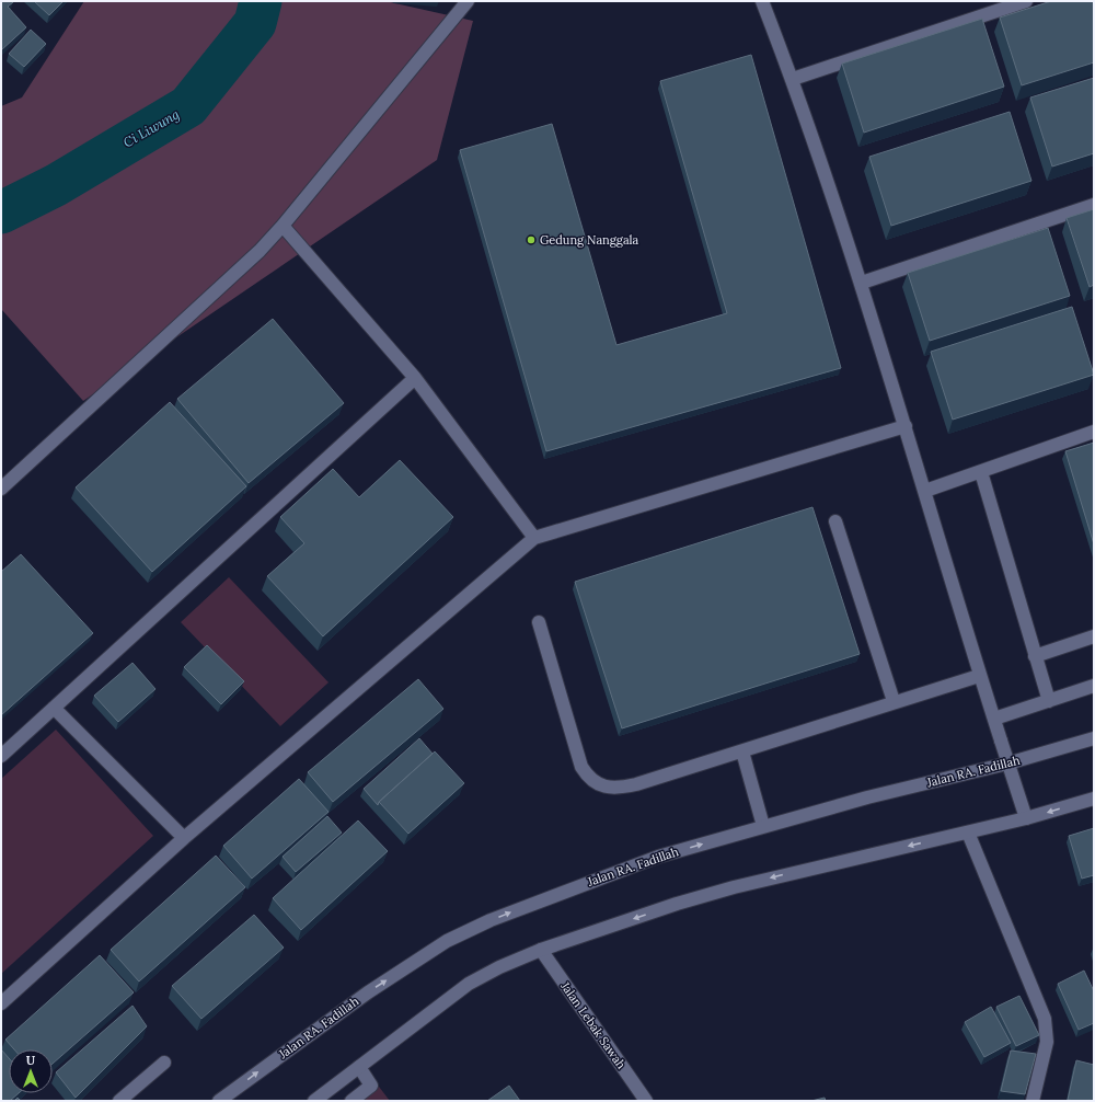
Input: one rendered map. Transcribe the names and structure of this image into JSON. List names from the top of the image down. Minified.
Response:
{"streets":{"main road":["Jalan RA. Fadillah","Jalan Lebak Sawah"]},"water":["Ci Liwung"],"places":["Gedung Nanggala"],"north":"top"}
